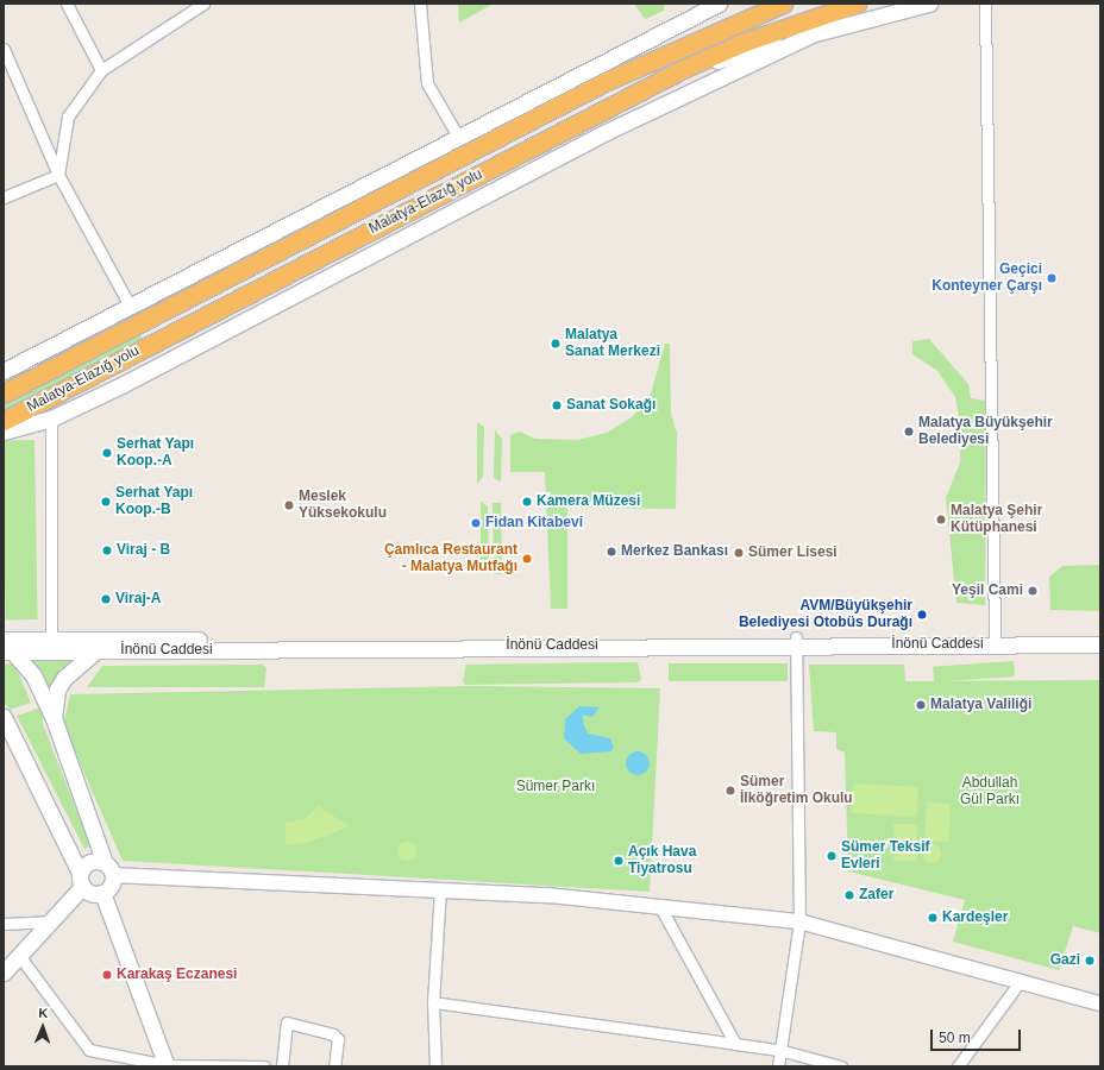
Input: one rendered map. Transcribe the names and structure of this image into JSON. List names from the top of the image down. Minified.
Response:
{"streets":{"highway":["Malatya-Elazığ yolu"],"main road":["İnönü Caddesi"]},"parks":["Abdullah Gül Parkı","Sümer Parkı"],"places":["Geçici Konteyner Çarşı","Malatya Sanat Merkezi","Sanat Sokağı","Malatya Büyükşehir Belediyesi","Serhat Yapı Koop.-A","Serhat Yapı Koop.-B","Kamera Müzesi","Meslek Yüksekokulu","Malatya Şehir Kütüphanesi","Fidan Kitabevi","Viraj - B","Merkez Bankası","Sümer Lisesi","Çamlıca Restaurant - Malatya Mutfağı","Yeşil Cami","Viraj-A","AVM/Büyükşehir Belediyesi Otobüs Durağı","Malatya Valiliği","Sümer İlköğretim Okulu","Sümer Teksif Evleri","Açık Hava Tiyatrosu","Zafer","Kardeşler","Gazi","Karakaş Eczanesi"],"scale_bar":"50 m","north":"top"}
